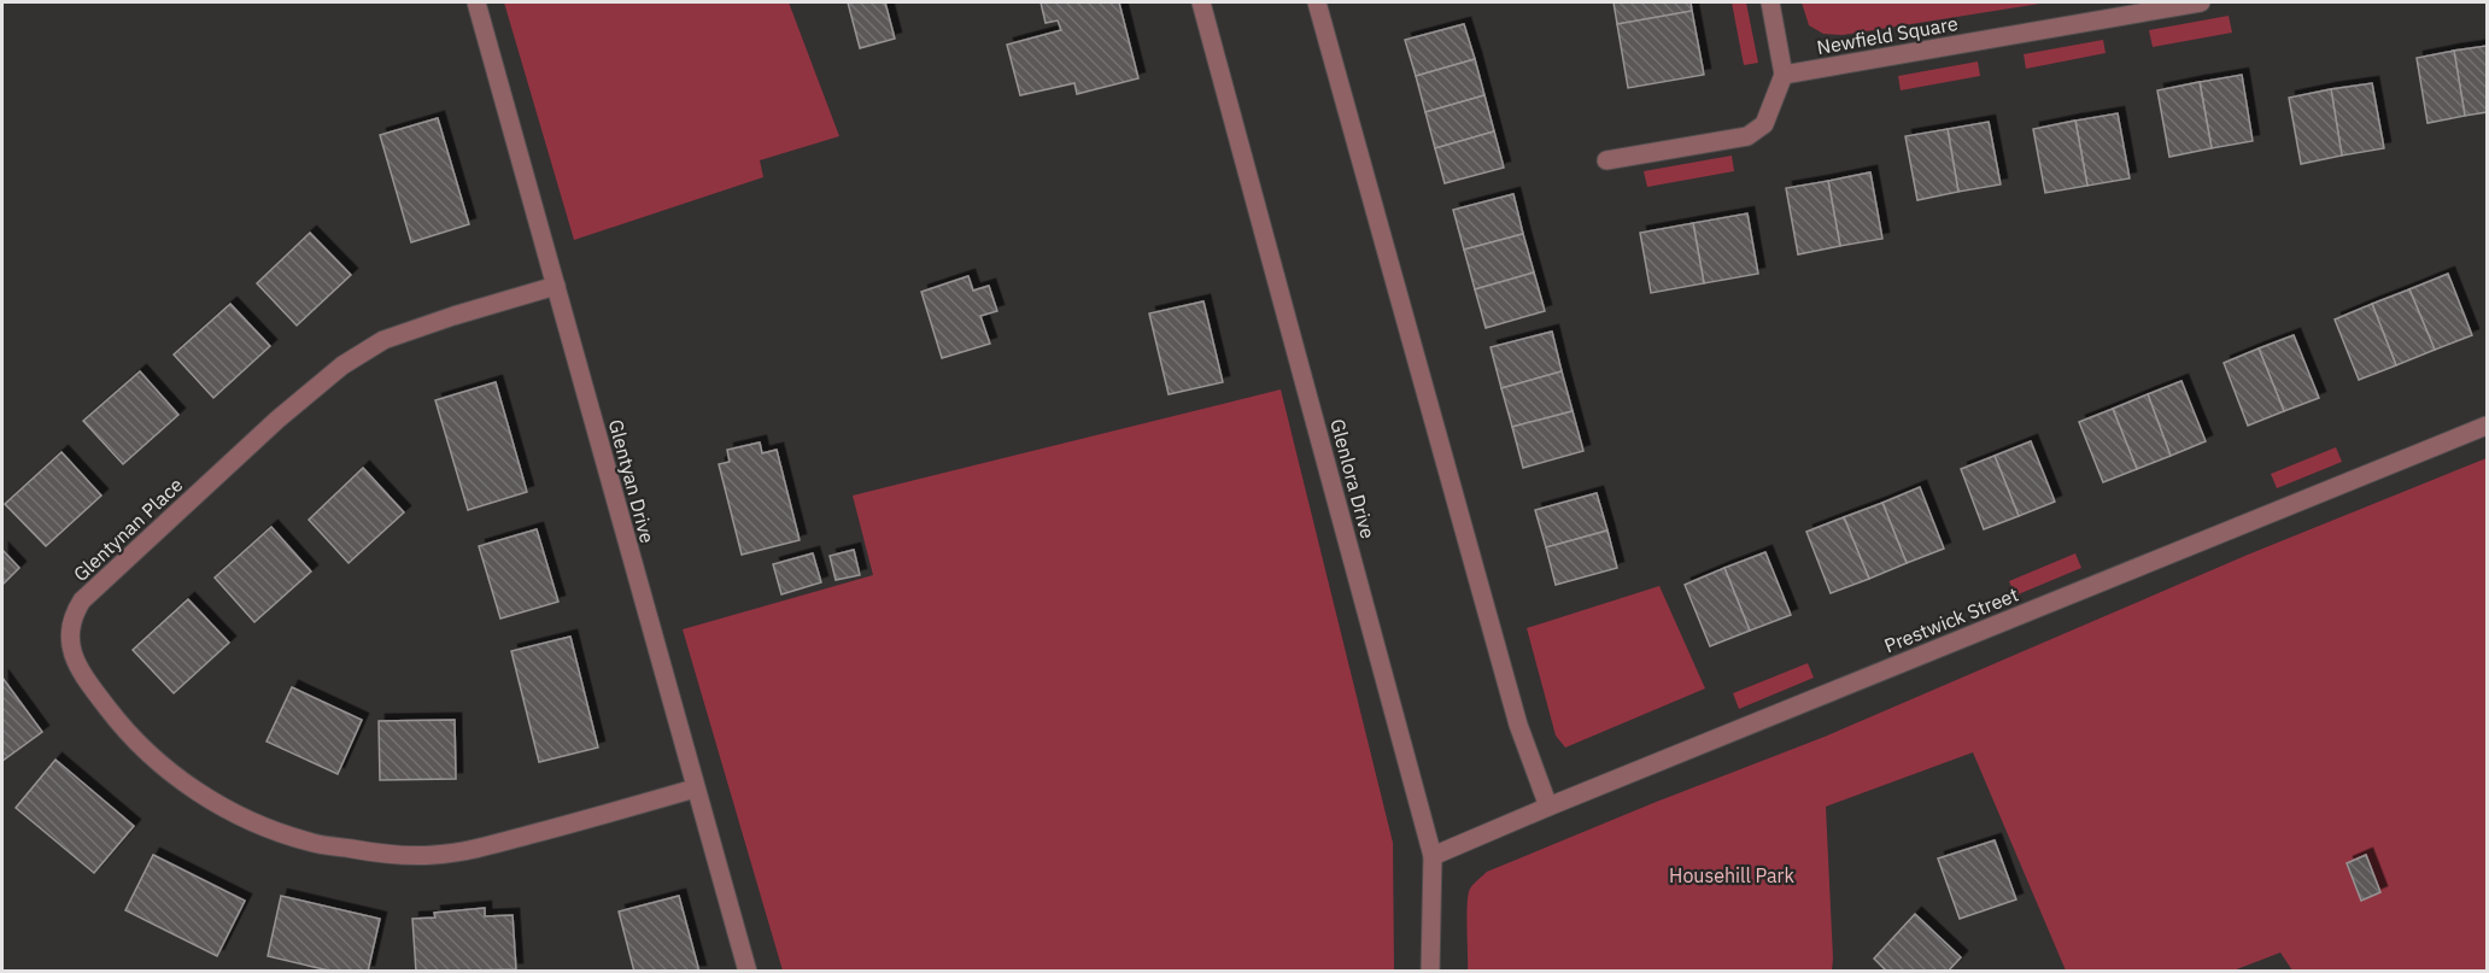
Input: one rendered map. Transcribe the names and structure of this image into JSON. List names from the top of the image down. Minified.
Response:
{"streets":{"street":["Newfield Square","Glenlora Drive","Glentyan Drive","Glentynan Place","Prestwick Street"]},"crossings":[["Glenlora Drive","Prestwick Street"],["Glentyan Drive","Glentynan Place"]],"parks":["Househill Park"]}
